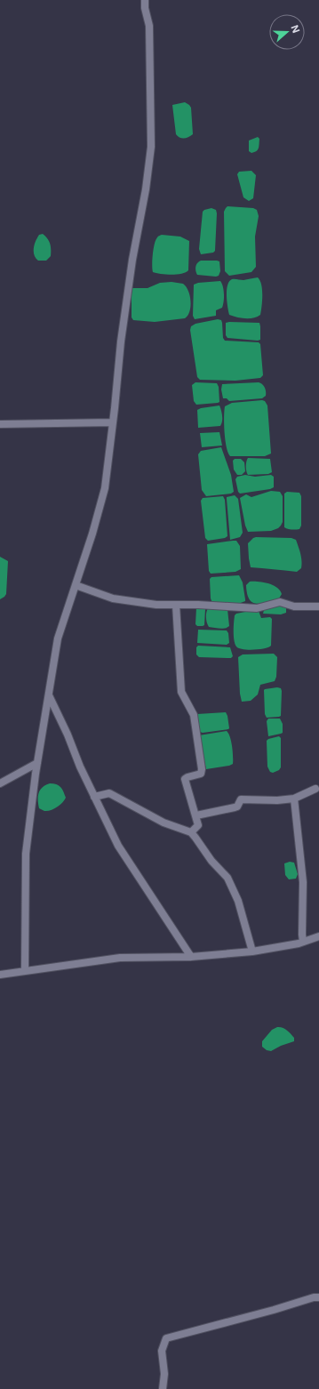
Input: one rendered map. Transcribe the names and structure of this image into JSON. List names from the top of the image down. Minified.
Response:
{"north":"right"}
